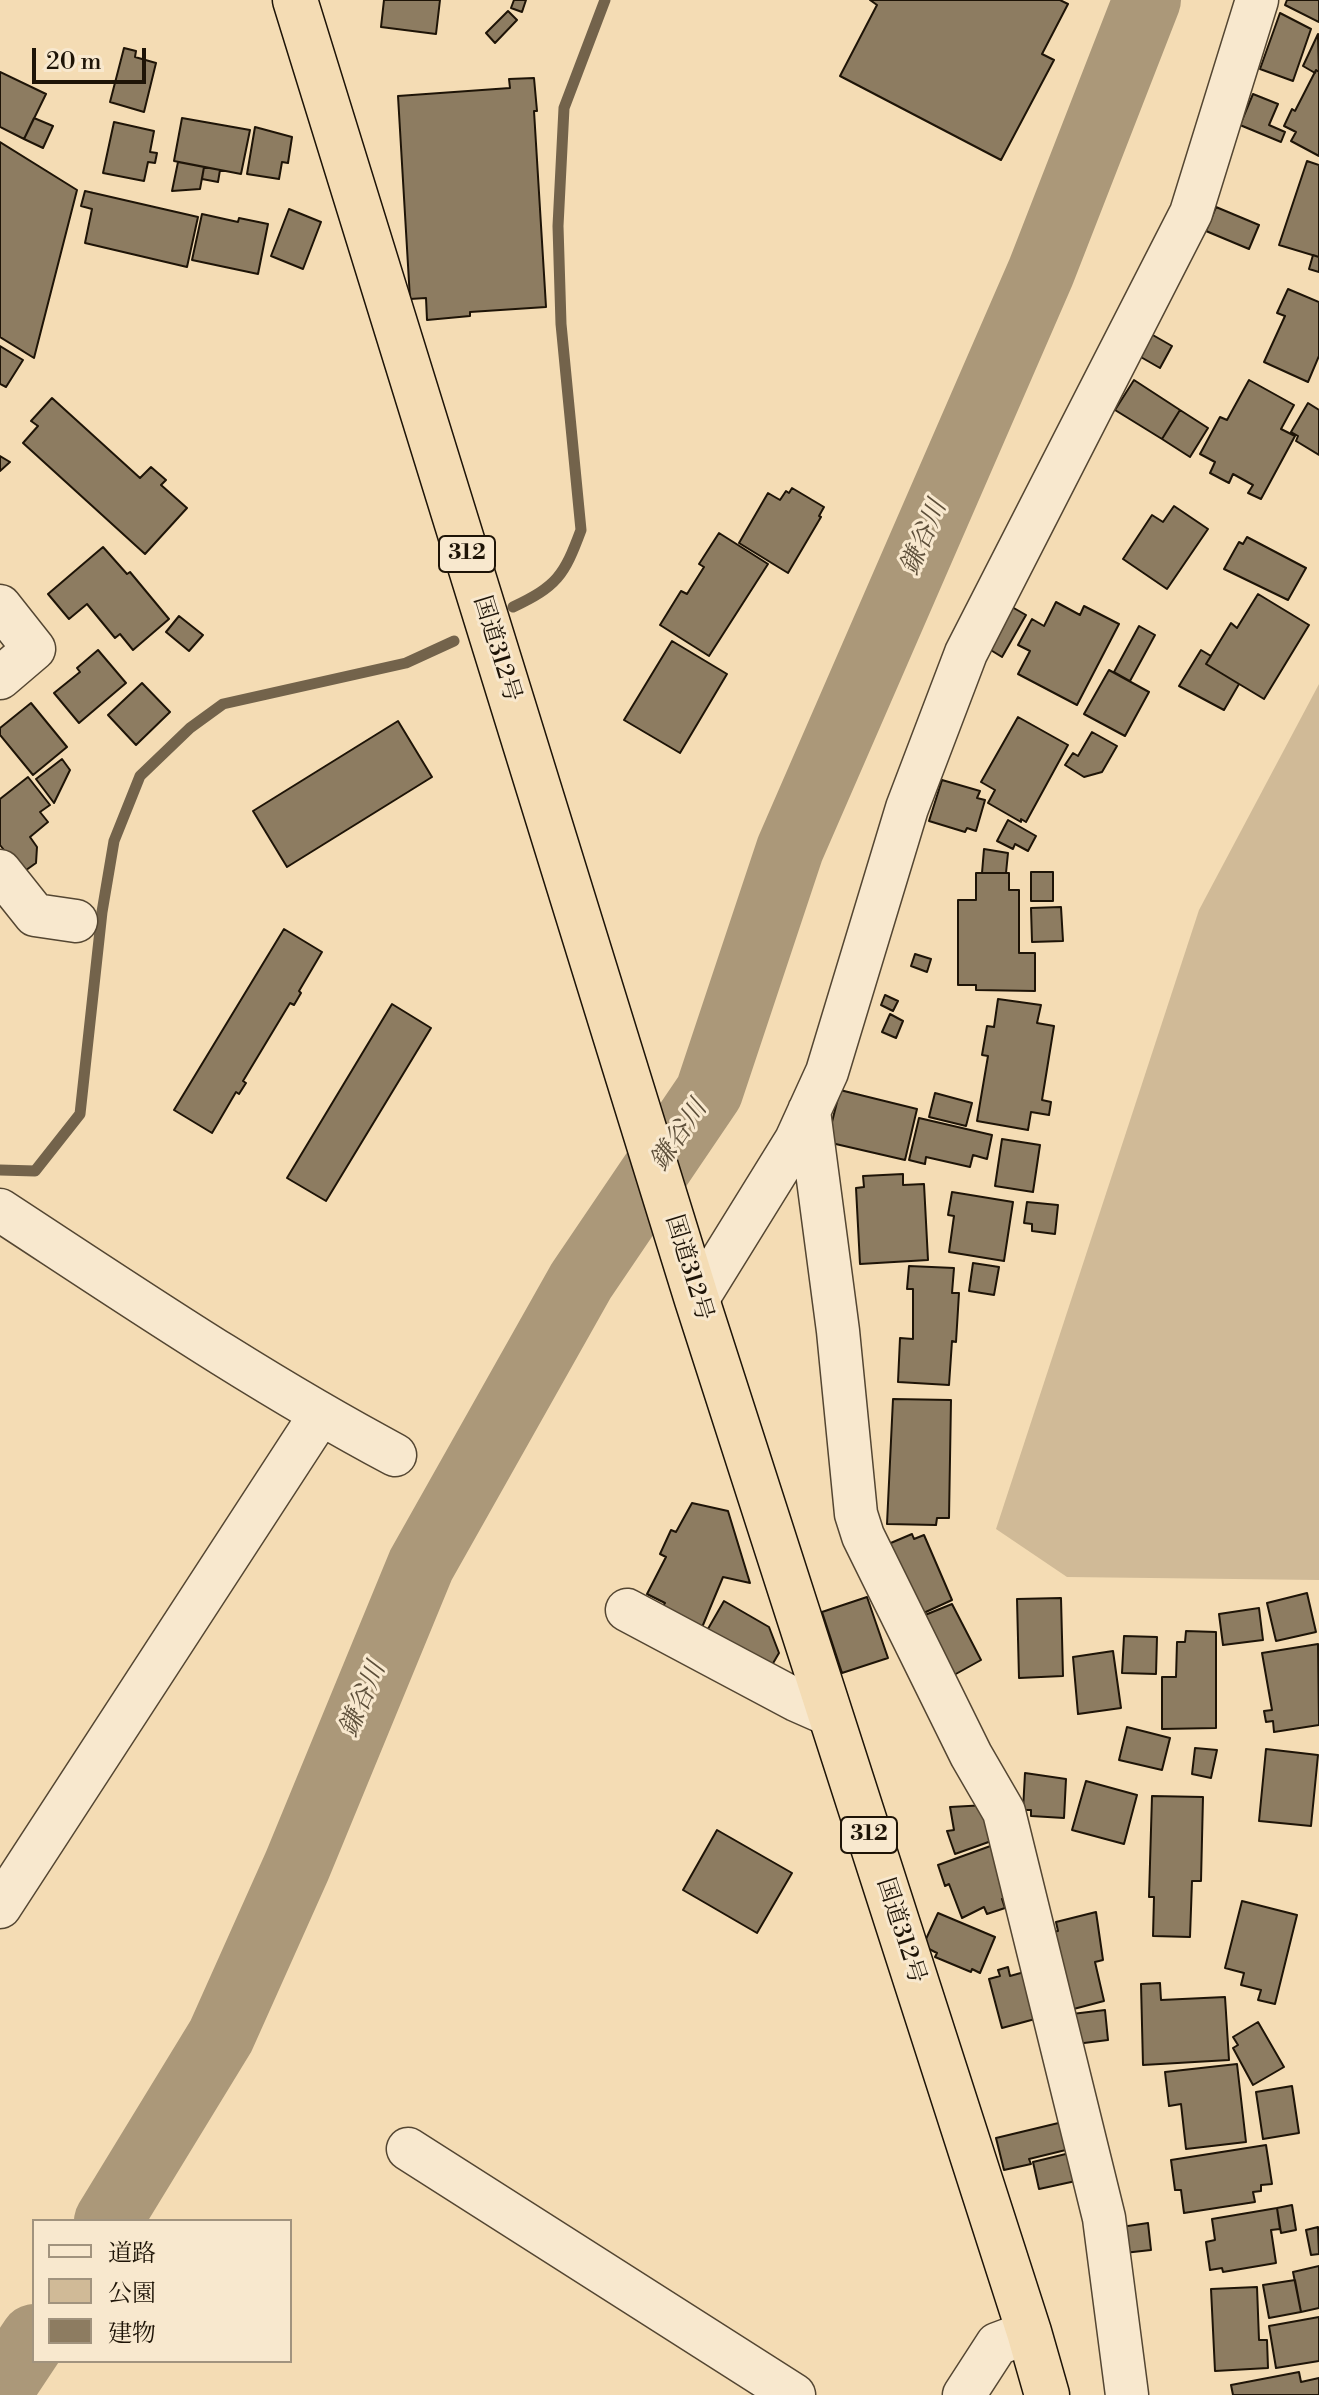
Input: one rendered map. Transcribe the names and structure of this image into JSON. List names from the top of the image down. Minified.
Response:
{"streets":{"highway":["312","国道312号"]},"water":["鎌谷川"],"legend":["道路","公園","建物"],"scale_bar":"20 m"}
